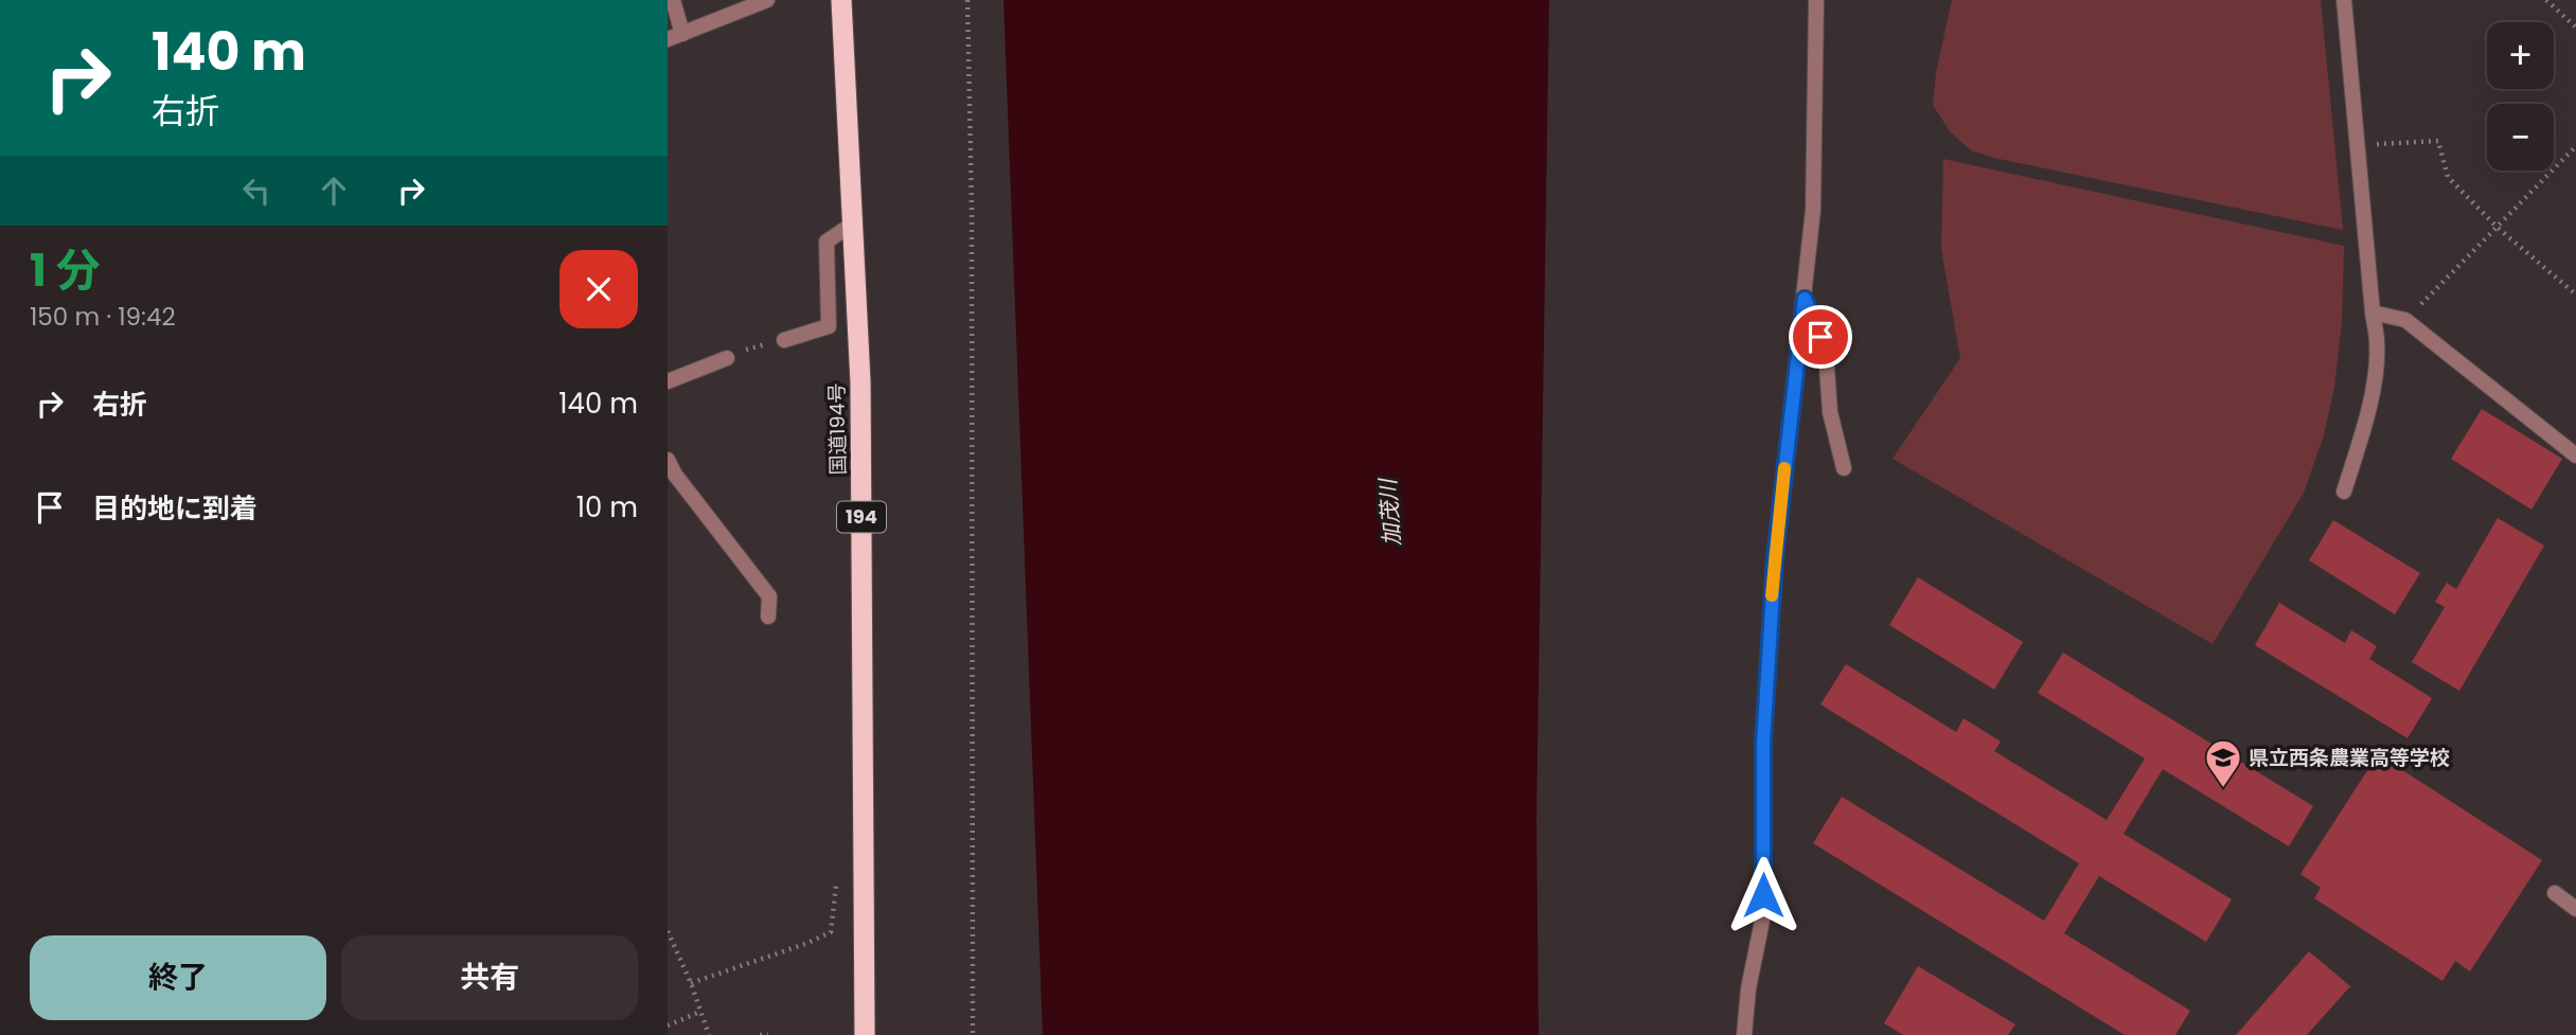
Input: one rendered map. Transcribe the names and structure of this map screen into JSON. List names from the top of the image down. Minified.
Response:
{"streets":{"highway":["国道194号","194"]},"water":["加茂川"],"places":{"school or university":["県立西条農業高等学校"]},"page":{"turn":["140 m","右折"],"map_buttons":["+","−"],"heading":["1 分","150 m · 19:42"],"list":[{"name":"右折","value":"140 m"},{"name":"目的地に到着","value":"10 m"}],"buttons":["終了","共有"]}}
